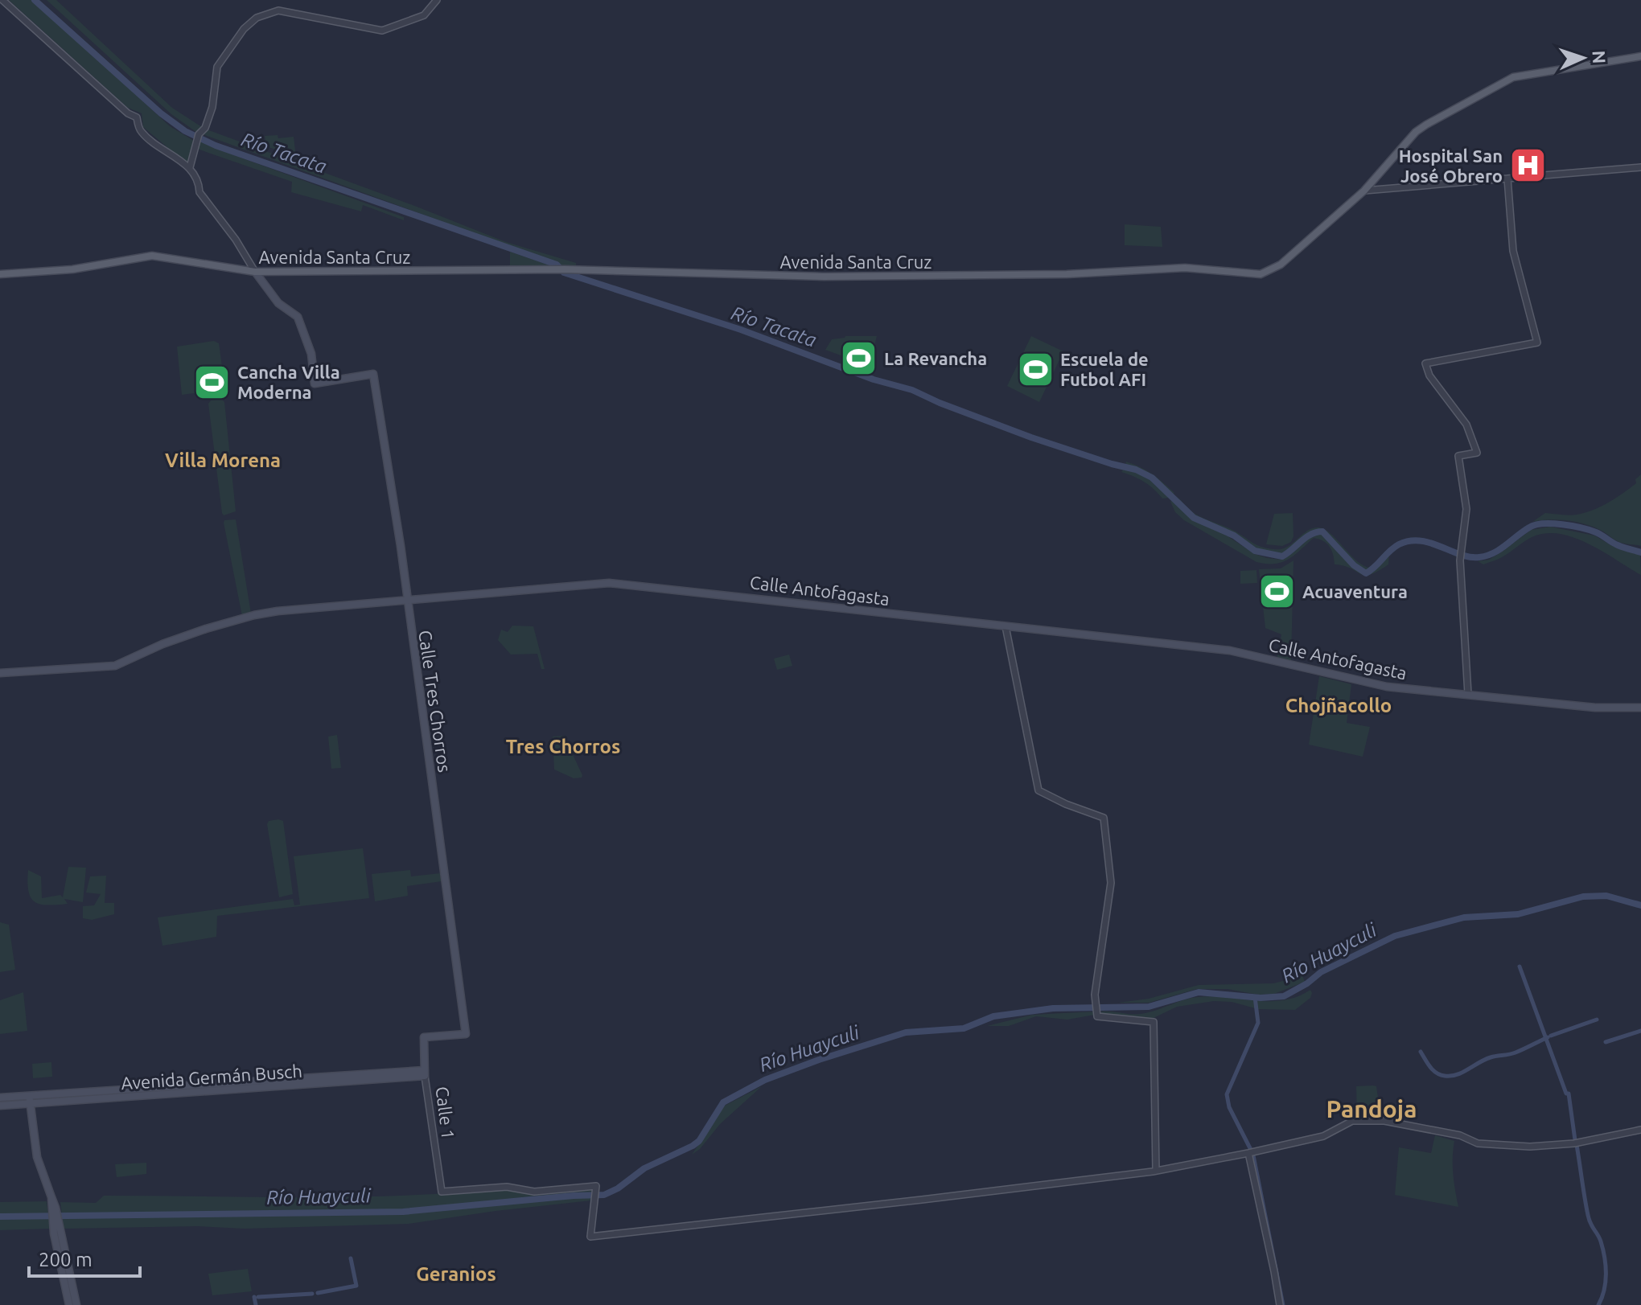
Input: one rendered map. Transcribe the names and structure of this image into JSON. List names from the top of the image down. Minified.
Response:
{"streets":{"main road":["Avenida Santa Cruz","Calle Antofagasta","Calle Tres Chorros","Avenida Germán Busch","Calle 1"]},"crossings":[["Avenida Santa Cruz","Calle Tres Chorros"],["Calle Antofagasta","Calle Tres Chorros"],["Calle Tres Chorros","Calle 1"],["Avenida Germán Busch","Calle 1"]],"districts":["Villa Morena","Chojñacollo","Tres Chorros","Pandoja","Geranios"],"water":["Río Tacata","Río Huayculi"],"places":{"hospital":["Hospital San José Obrero"],"sports":["La Revancha","Escuela de Futbol AFI","Cancha Villa Moderna","Acuaventura"]},"scale_bar":"200 m","north":"right"}
